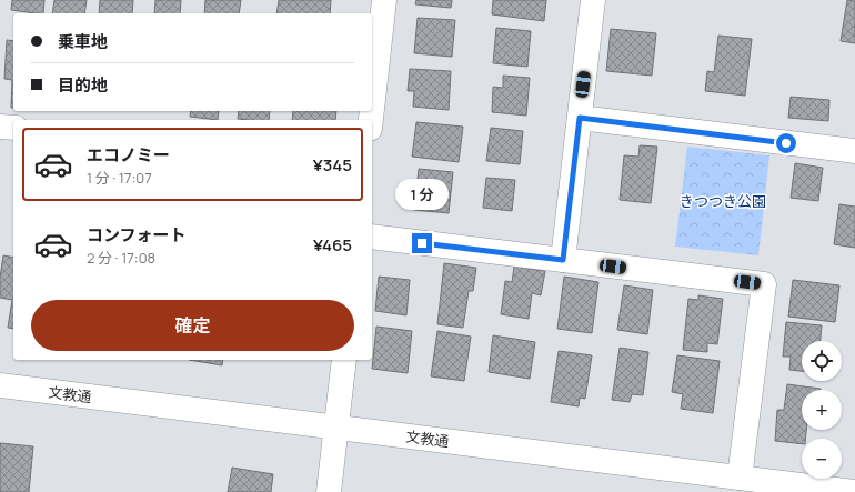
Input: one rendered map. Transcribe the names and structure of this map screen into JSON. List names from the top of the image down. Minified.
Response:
{"streets":{"street":["文教通"]},"parks":["きつつき公園"],"page":{"banner":["乗車地","目的地"],"list":[{"name":"エコノミー","note":"1 分 · 17:07","value":"¥345"},{"name":"コンフォート","note":"2 分 · 17:08","value":"¥465"}],"bubble":"1 分","buttons":"確定","map_buttons":["+","−"]}}
